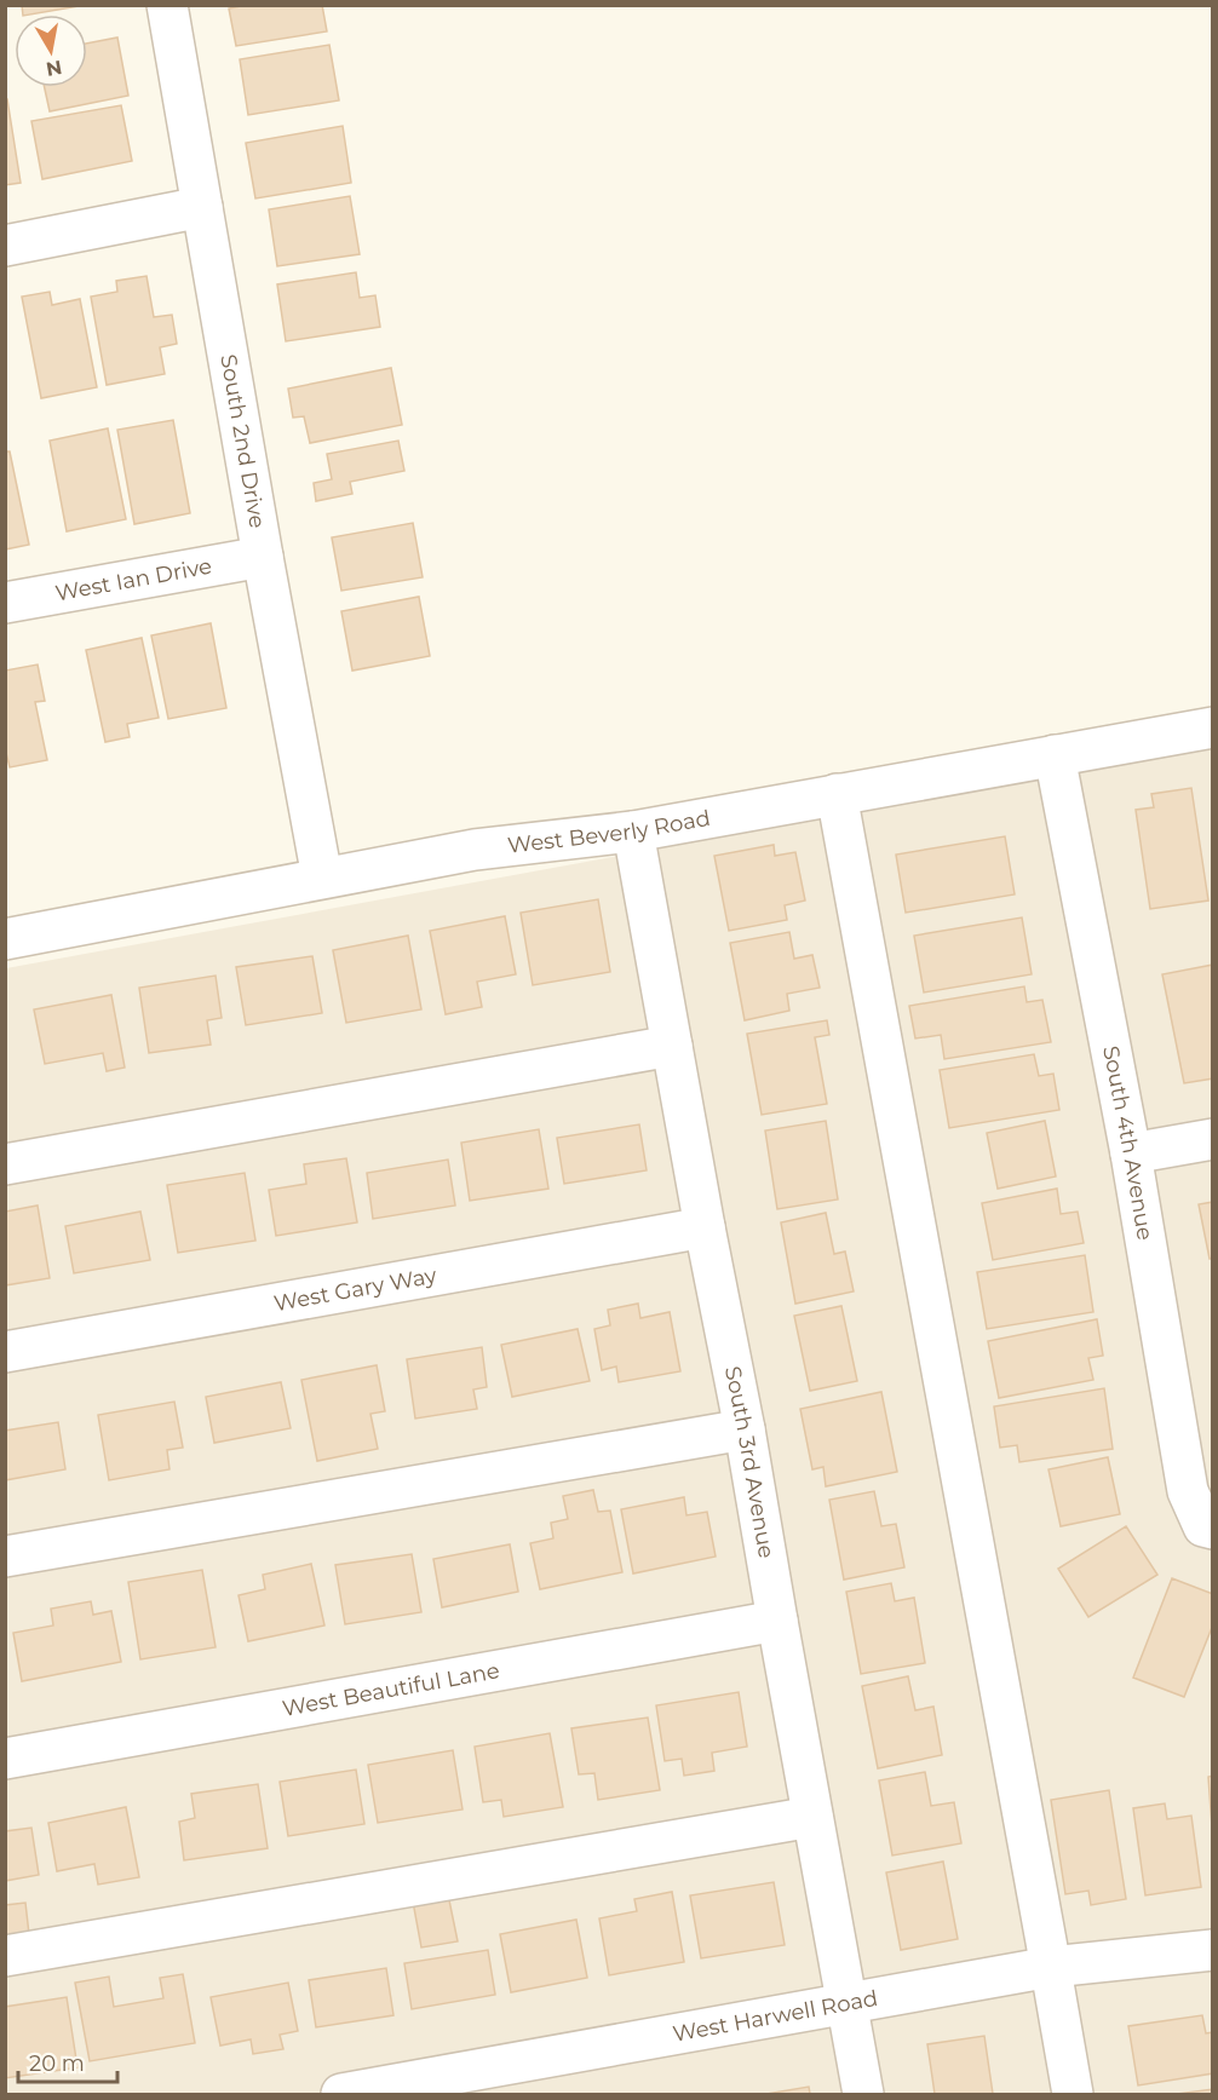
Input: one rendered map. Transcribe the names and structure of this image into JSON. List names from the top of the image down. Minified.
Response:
{"streets":{"street":["South 2nd Drive","West Ian Drive","West Beverly Road","South 4th Avenue","West Gary Way","South 3rd Avenue","West Beautiful Lane","West Harwell Road"]},"crossings":[["South 2nd Drive","West Ian Drive"],["South 2nd Drive","West Beverly Road"],["West Beverly Road","South 4th Avenue"],["West Beverly Road","South 3rd Avenue"],["West Gary Way","South 3rd Avenue"],["South 3rd Avenue","West Beautiful Lane"],["South 3rd Avenue","West Harwell Road"]],"scale_bar":"20 m","north":"bottom"}
